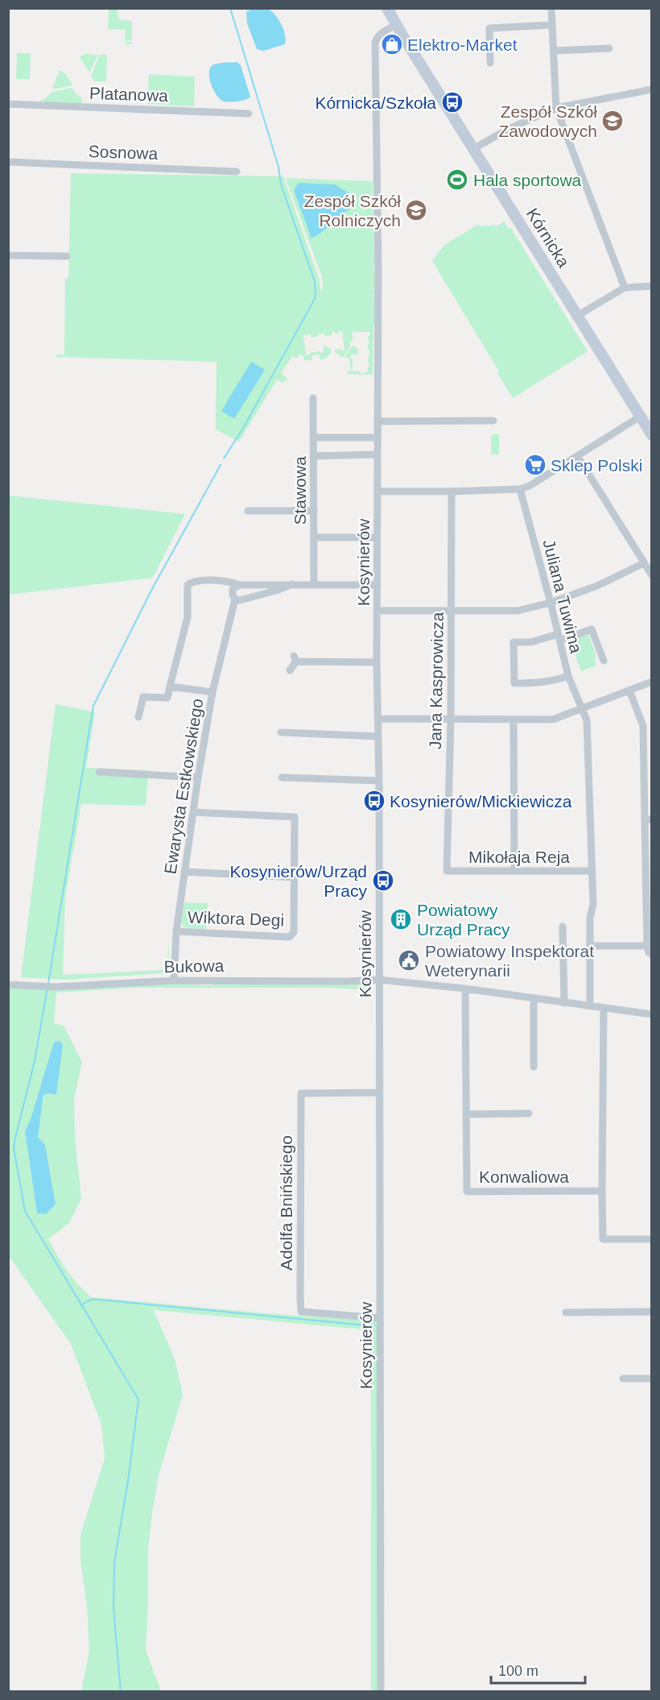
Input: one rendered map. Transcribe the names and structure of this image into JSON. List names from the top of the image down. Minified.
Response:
{"streets":{"street":["Platanowa","Sosnowa","Kórnicka","Stawowa","Kosynierów","Juliana Tuwima","Jana Kasprowicza","Ewarysta Estkowskiego","Mikołaja Reja","Wiktora Degi","Bukowa","Konwaliowa","Adolfa Bnińskiego"]},"crossings":[["Kórnicka","Kosynierów"],["Kosynierów","Bukowa"],["Kosynierów","Adolfa Bnińskiego"],["Juliana Tuwima","Mikołaja Reja"],["Juliana Tuwima","Bukowa"],["Jana Kasprowicza","Mikołaja Reja"],["Ewarysta Estkowskiego","Wiktora Degi"],["Ewarysta Estkowskiego","Bukowa"],["Bukowa","Konwaliowa"]],"places":{"shop":["Elektro-Market"],"bus stop":["Kórnicka/Szkoła","Kosynierów/Mickiewicza","Kosynierów/Urząd Pracy"],"school or university":["Zespół Szkół Zawodowych","Zespół Szkół Rolniczych"],"sports":["Hala sportowa"],"supermarket":["Sklep Polski"],"building":["Powiatowy Urząd Pracy"],"public building":["Powiatowy Inspektorat Weterynarii"]},"scale_bar":"100 m"}
